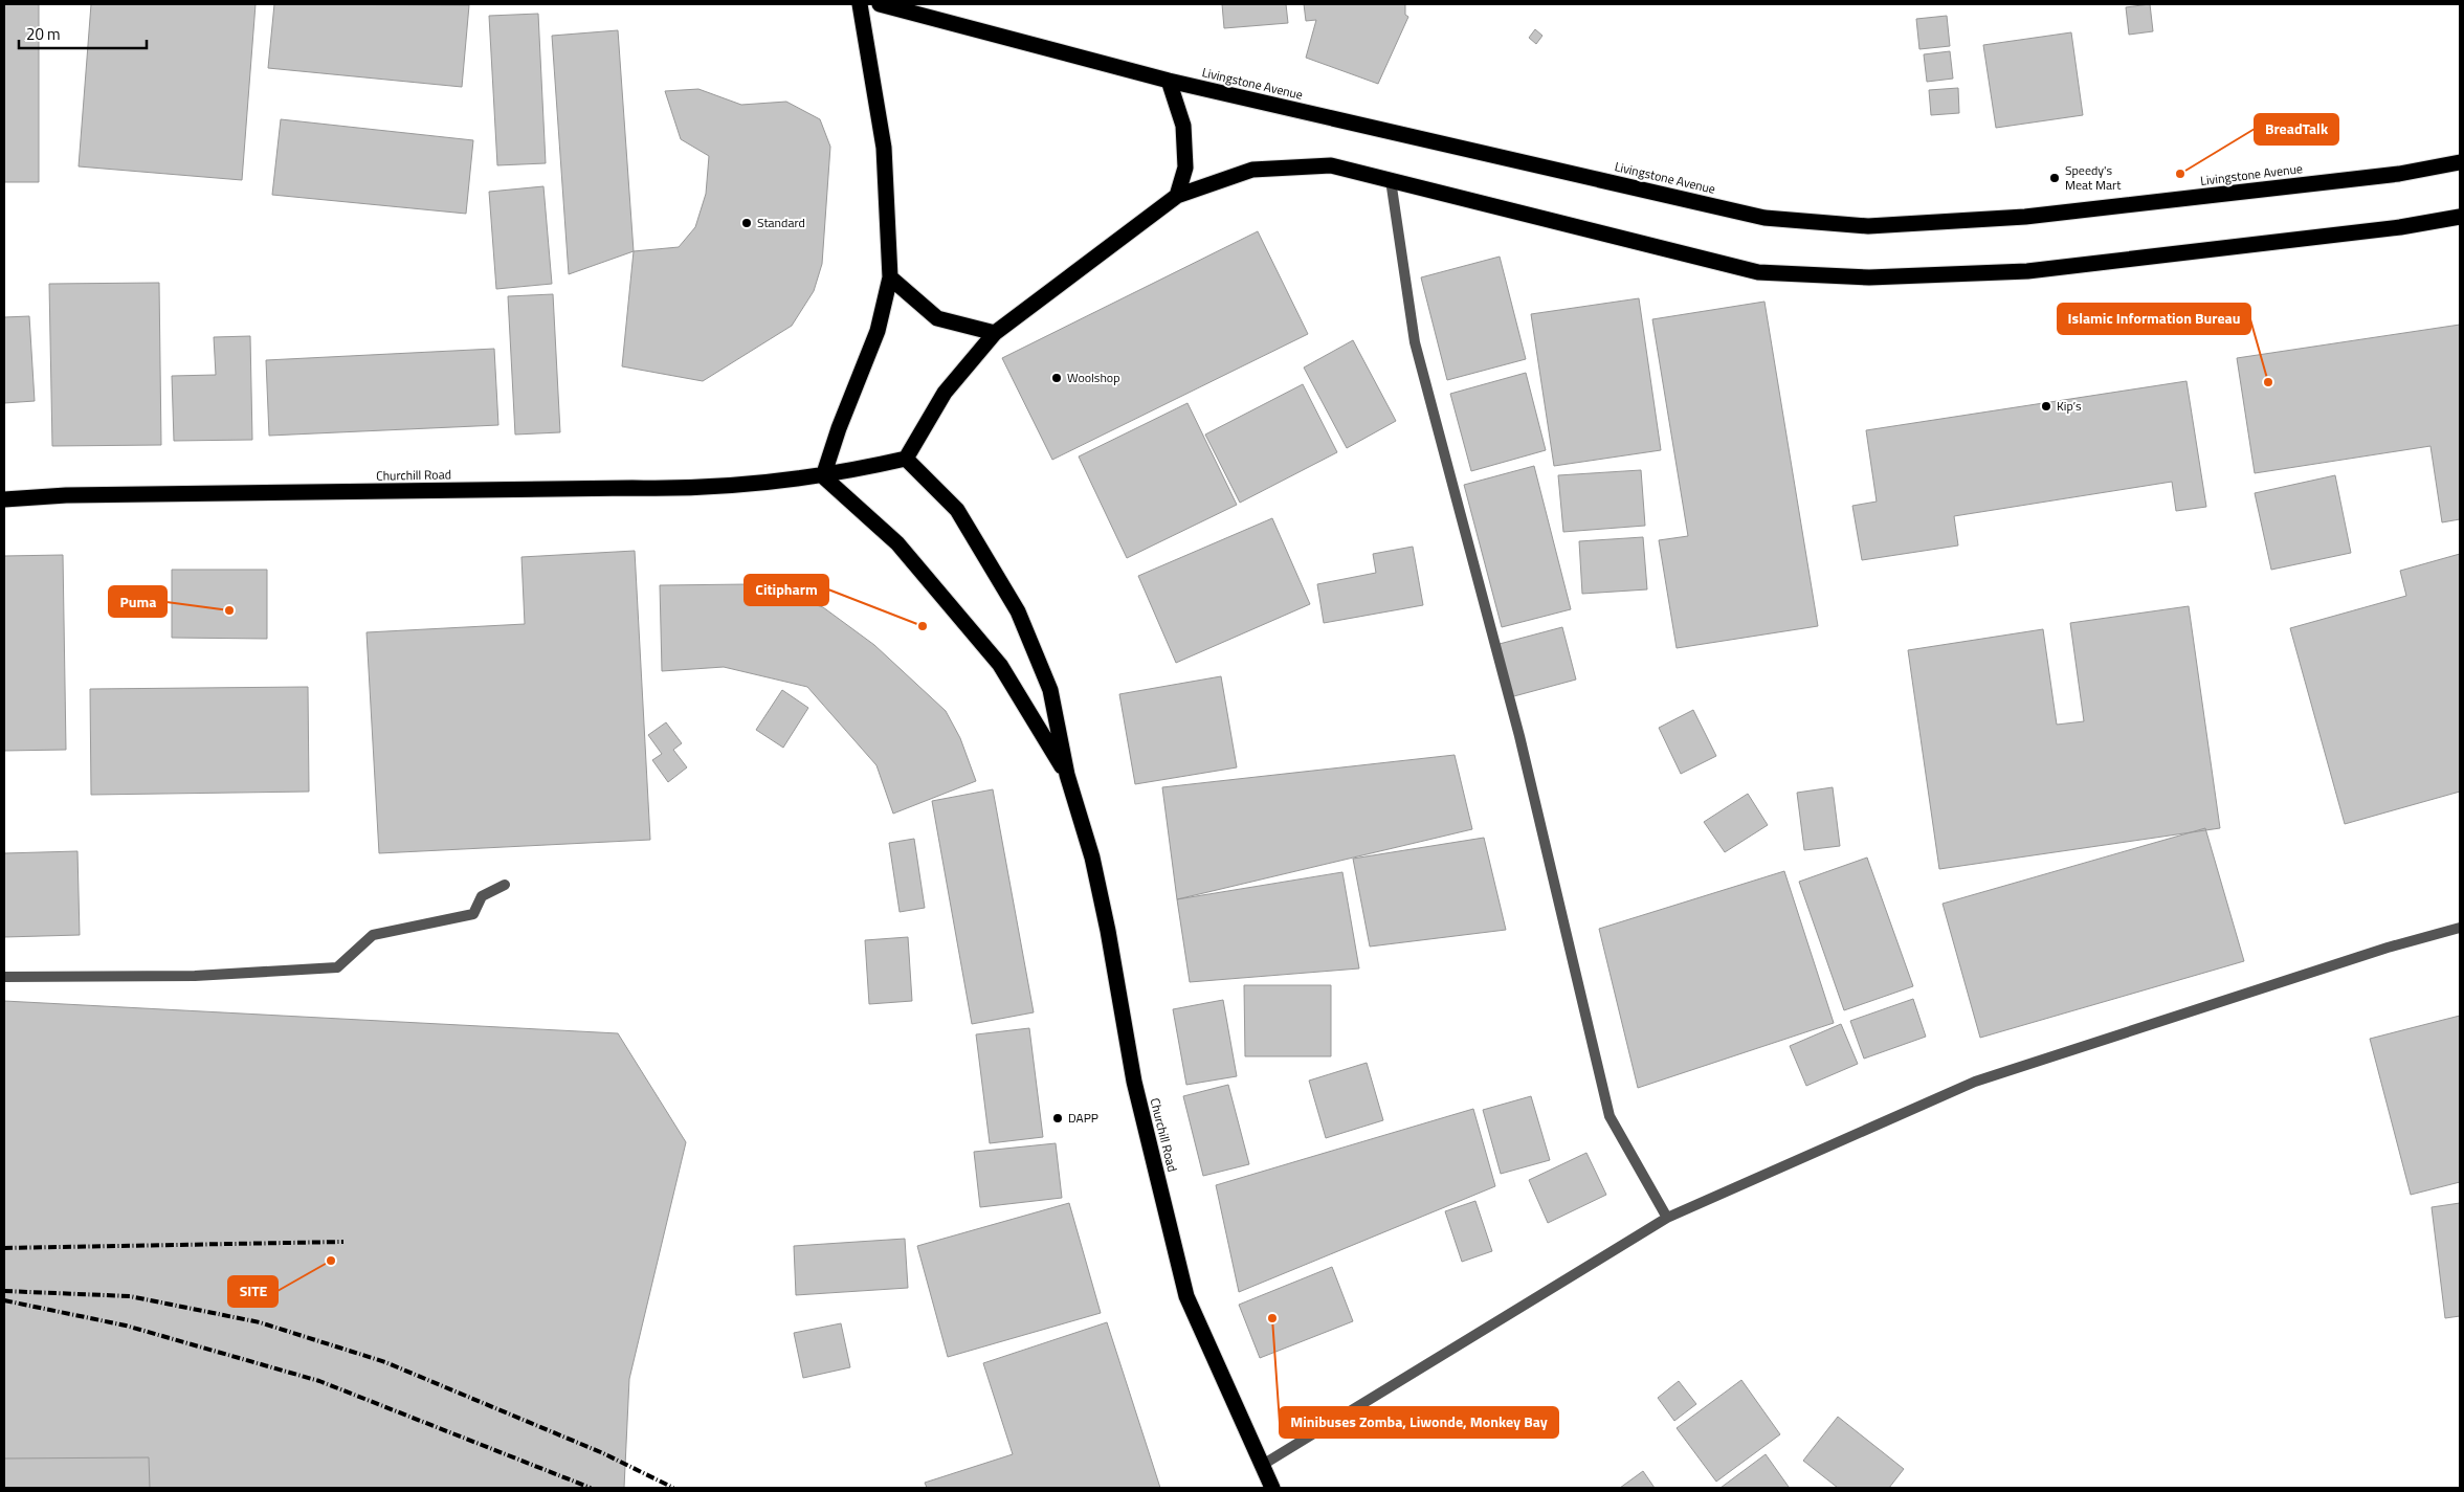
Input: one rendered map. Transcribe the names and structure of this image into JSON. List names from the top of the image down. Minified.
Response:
{"streets":{"highway":["Livingstone Avenue","Churchill Road"]},"places":["BreadTalk","Speedy's Meat Mart","Standard","Woolshop","Islamic Information Bureau","Kip’s","Puma","Citipharm","DAPP","SITE","Minibuses Zomba, Liwonde, Monkey Bay"],"scale_bar":"20 m"}
